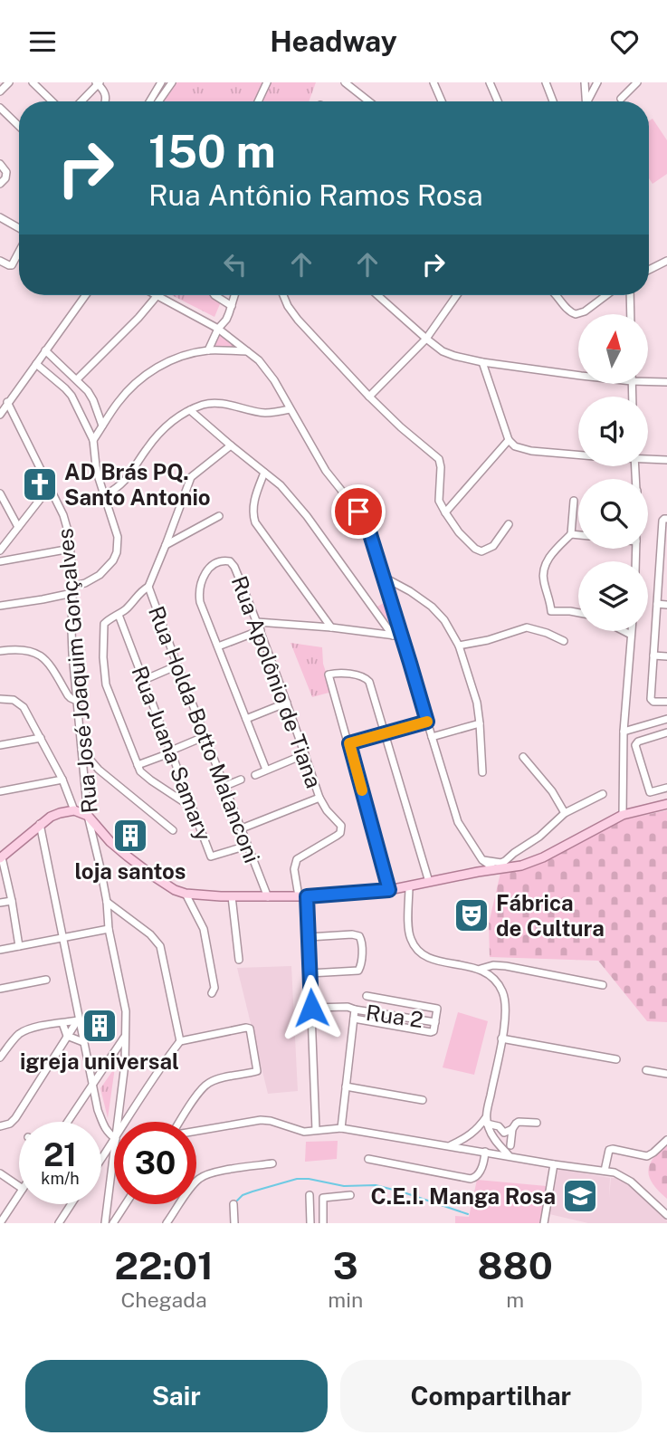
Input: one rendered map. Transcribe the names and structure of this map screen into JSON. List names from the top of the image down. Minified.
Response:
{"streets":{"street":["Rua José Joaquim Gonçalves","Rua Apolônio de Tiana","Rua Holda Botto Malanconi","Rua Juana Samary","Rua 2"]},"crossings":[["Rua Holda Botto Malanconi","Rua Juana Samary"]],"places":{"church":["AD Brás PQ. Santo Antonio"],"building":["loja santos","igreja universal"],"theatre":["Fábrica de Cultura"],"school or university":["C.E.I. Manga Rosa"]},"north":"top","page":{"header":"Headway","turn":["150 m","Rua Antônio Ramos Rosa"],"speed":"21 km/h","limit":"30","eta":["22:01","Chegada","3","min","880","m"],"buttons":["Sair","Compartilhar"]}}
